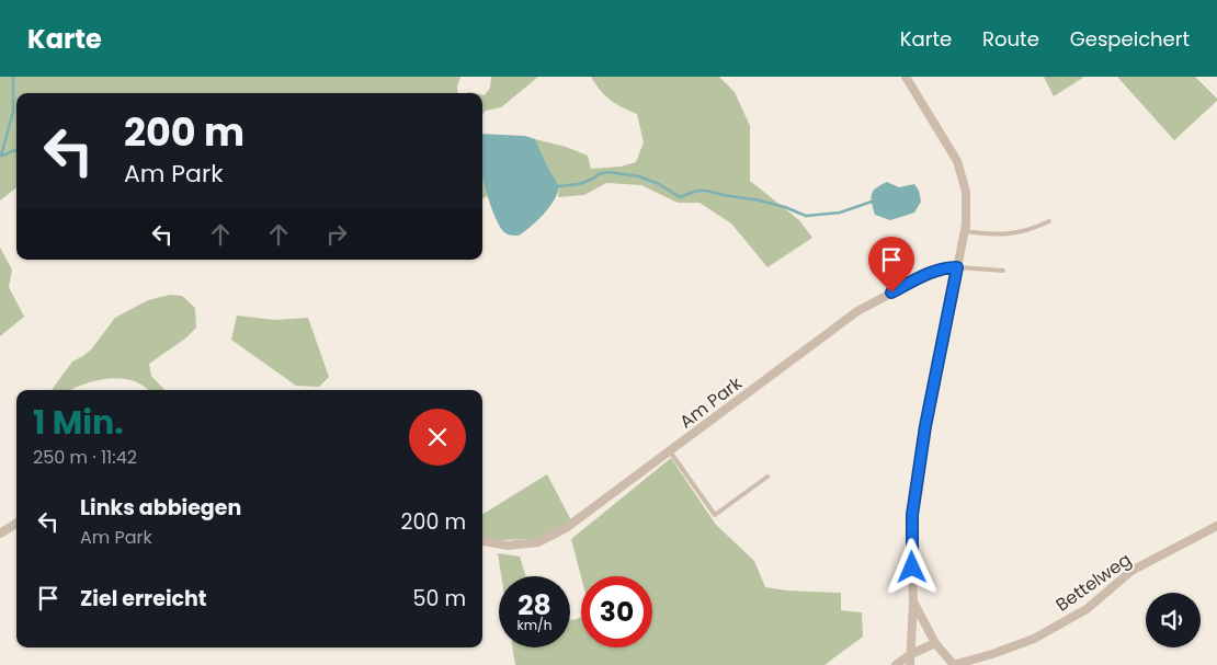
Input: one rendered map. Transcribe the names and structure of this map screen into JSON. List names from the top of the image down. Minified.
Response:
{"streets":{"street":["Am Park","Bettelweg"]},"page":{"header":"Karte","nav":["Karte","Route","Gespeichert"],"turn":["200 m","Am Park"],"heading":["1 Min.","250 m · 11:42"],"list":[{"name":"Links abbiegen","note":"Am Park","value":"200 m"},{"name":"Ziel erreicht","value":"50 m"}],"speed":"28 km/h","limit":"30"}}
